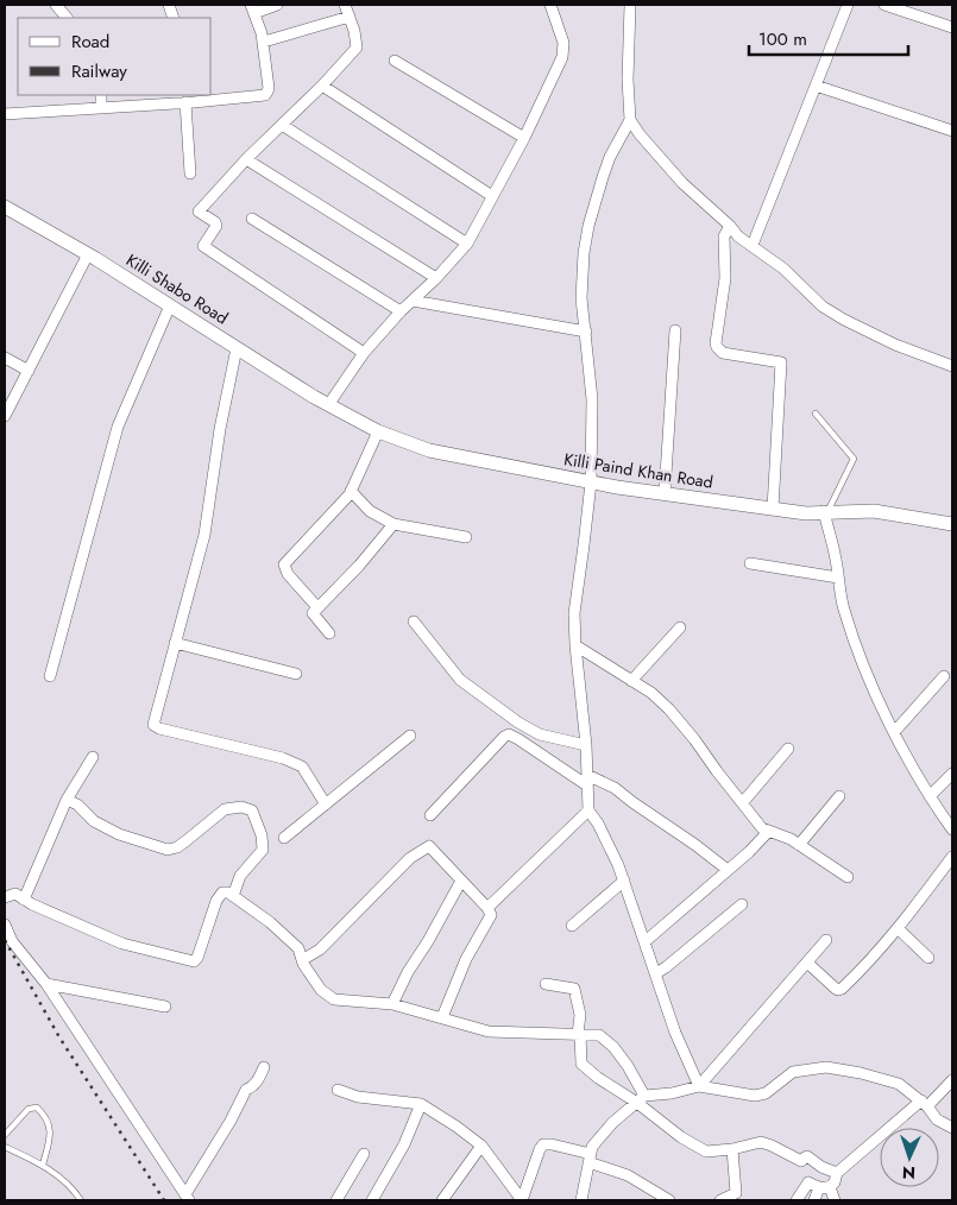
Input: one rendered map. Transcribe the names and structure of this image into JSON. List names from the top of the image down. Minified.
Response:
{"streets":{"street":["Killi Shabo Road","Killi Paind Khan Road"]},"crossings":[["Killi Shabo Road","Killi Paind Khan Road"]],"legend":["Road","Railway"],"scale_bar":"100 m","north":"bottom"}
